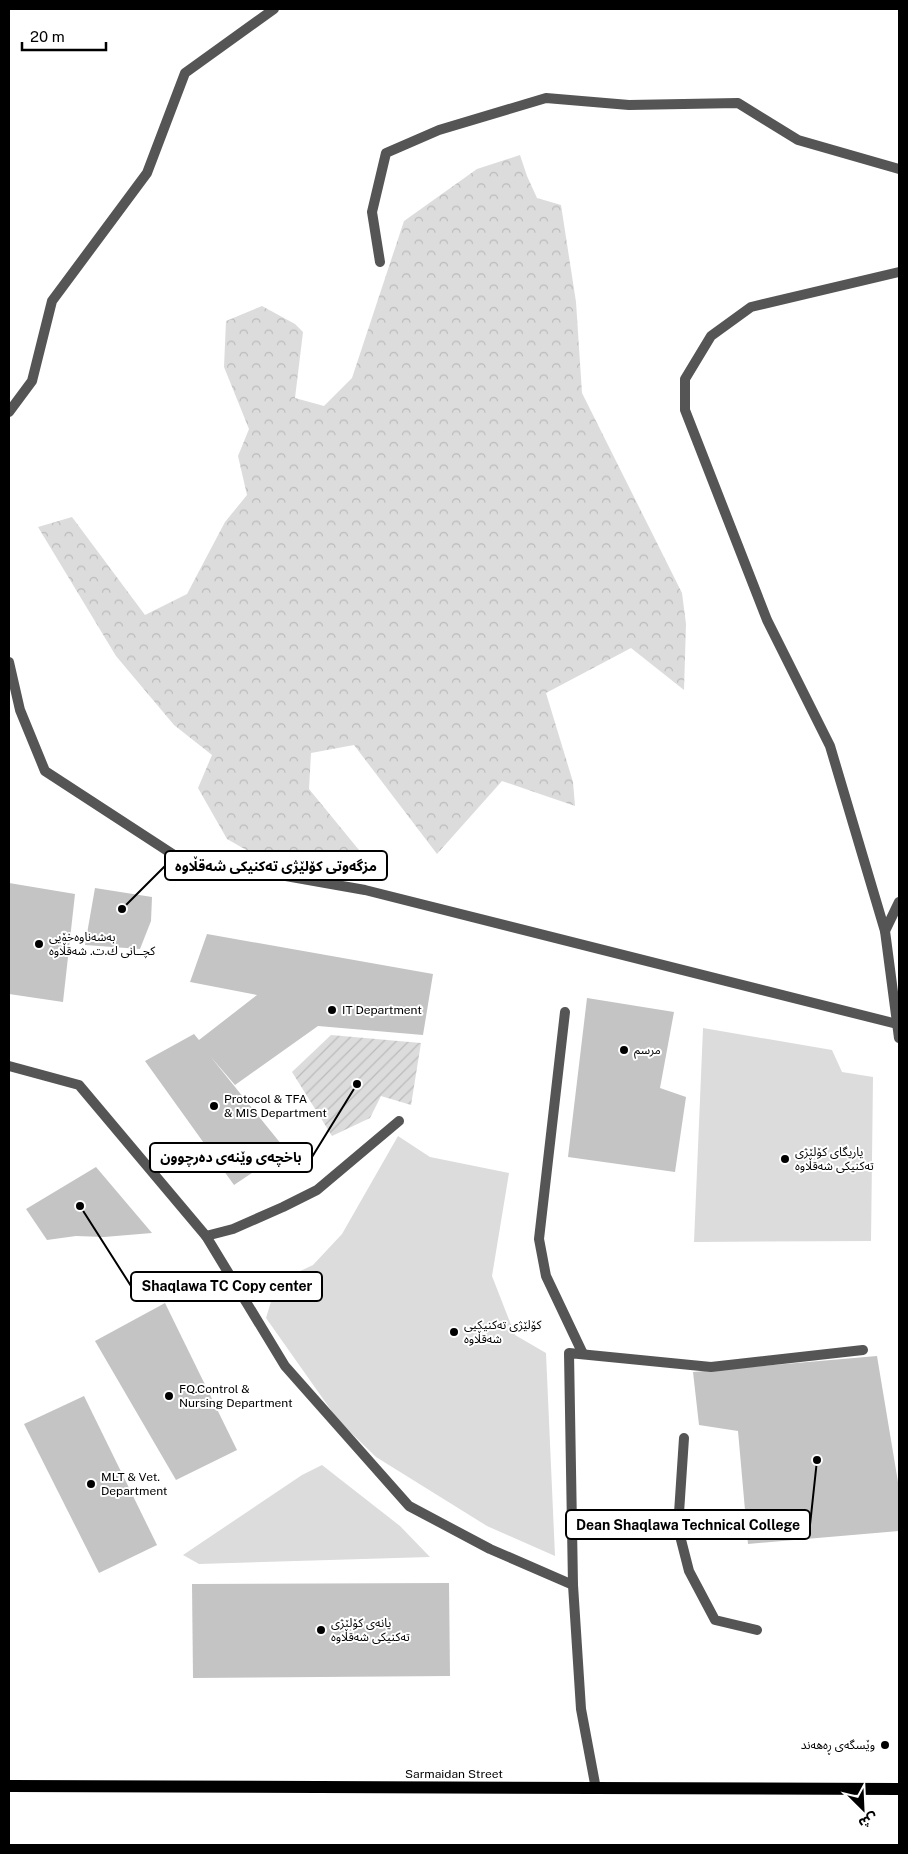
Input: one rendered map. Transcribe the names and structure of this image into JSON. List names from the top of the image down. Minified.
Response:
{"streets":{"main road":["Sarmaidan Street"]},"places":["مزگەوتی کۆلێژی تەکنیکی شەقڵاوە","بەشەناوەخۆیی کچــانی ك.ت. شەقڵاوە","IT Department","مرسم","باخچەی وێنەی دەرچوون","Protocol & TFA & MIS Department","یاریگای کۆلێژی تەکنیکی شەقڵاوە","Shaqlawa TC Copy center","کۆلێژی تەکنیکیی شەقڵاوە","FQ.Control & Nursing Department","Dean Shaqlawa Technical College","MLT & Vet. Department","یانەی کۆلێژی تەکنیکی شەقڵاوە","وێسگەی ڕەهەند"],"scale_bar":"20 m","north":"bottom right"}
